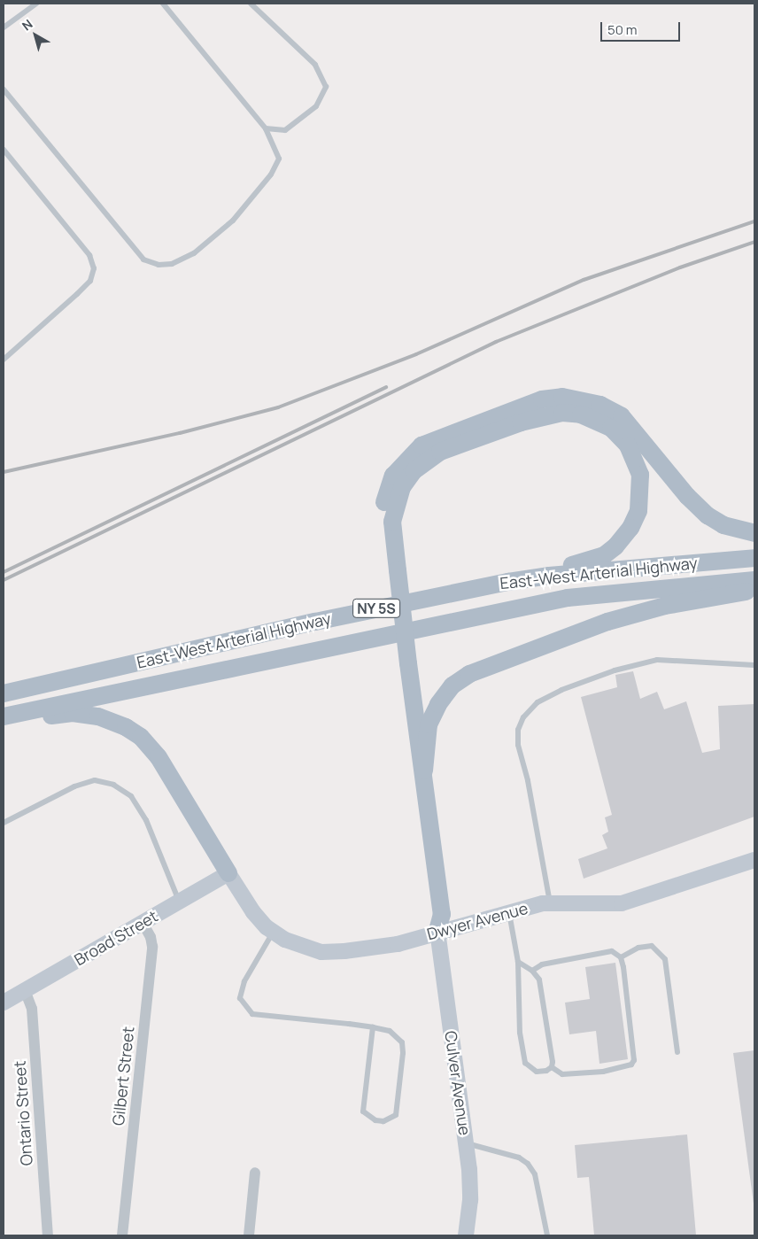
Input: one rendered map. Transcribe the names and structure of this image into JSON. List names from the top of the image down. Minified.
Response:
{"streets":{"main road":["East-West Arterial Highway","NY 5S","Dwyer Avenue","Broad Street","Culver Avenue"],"street":["Gilbert Street","Ontario Street"]},"crossings":[["Dwyer Avenue","Broad Street"],["Dwyer Avenue","Culver Avenue"],["Broad Street","Gilbert Street"],["Broad Street","Ontario Street"]],"scale_bar":"50 m","north":"top left"}
